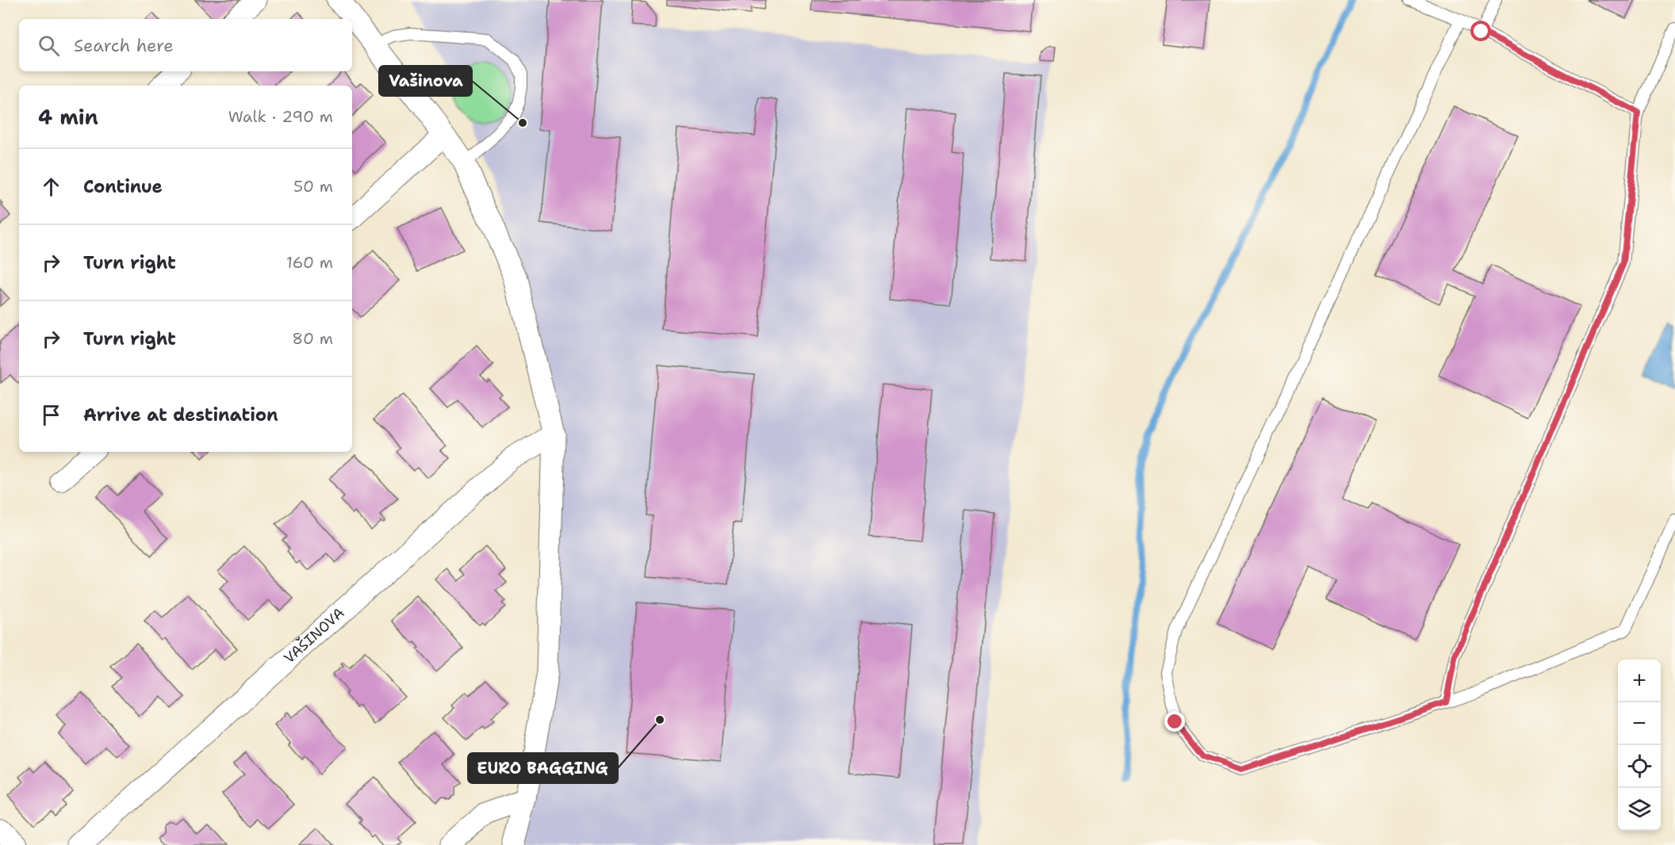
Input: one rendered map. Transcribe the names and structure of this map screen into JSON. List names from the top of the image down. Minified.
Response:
{"streets":{"street":["VAŠINOVA"]},"places":["Vašinova","EURO BAGGING"],"page":{"search":"Search here","heading":["4 min","Walk · 290 m"],"list":[["Continue","50 m"],["Turn right","160 m"],["Turn right","80 m"],"Arrive at destination"],"map_buttons":["+","−"]}}
